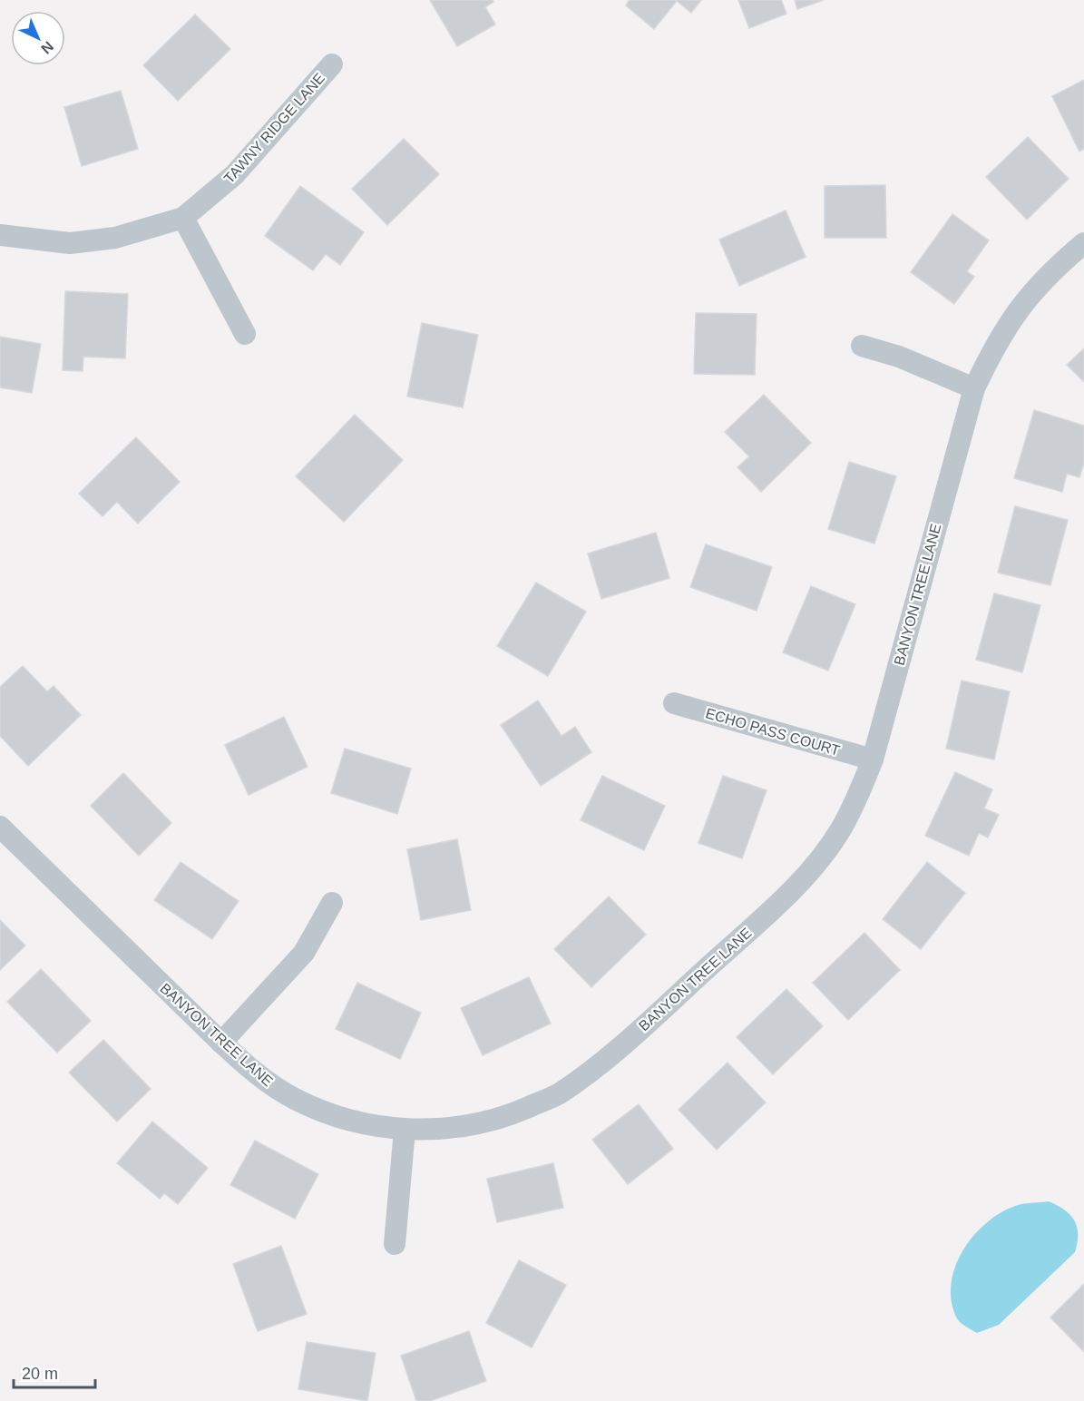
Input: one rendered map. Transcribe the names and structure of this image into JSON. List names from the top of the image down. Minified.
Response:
{"streets":{"street":["TAWNY RIDGE LANE","BANYON TREE LANE","ECHO PASS COURT"]},"crossings":[["BANYON TREE LANE","ECHO PASS COURT"]],"scale_bar":"20 m","north":"bottom right"}
